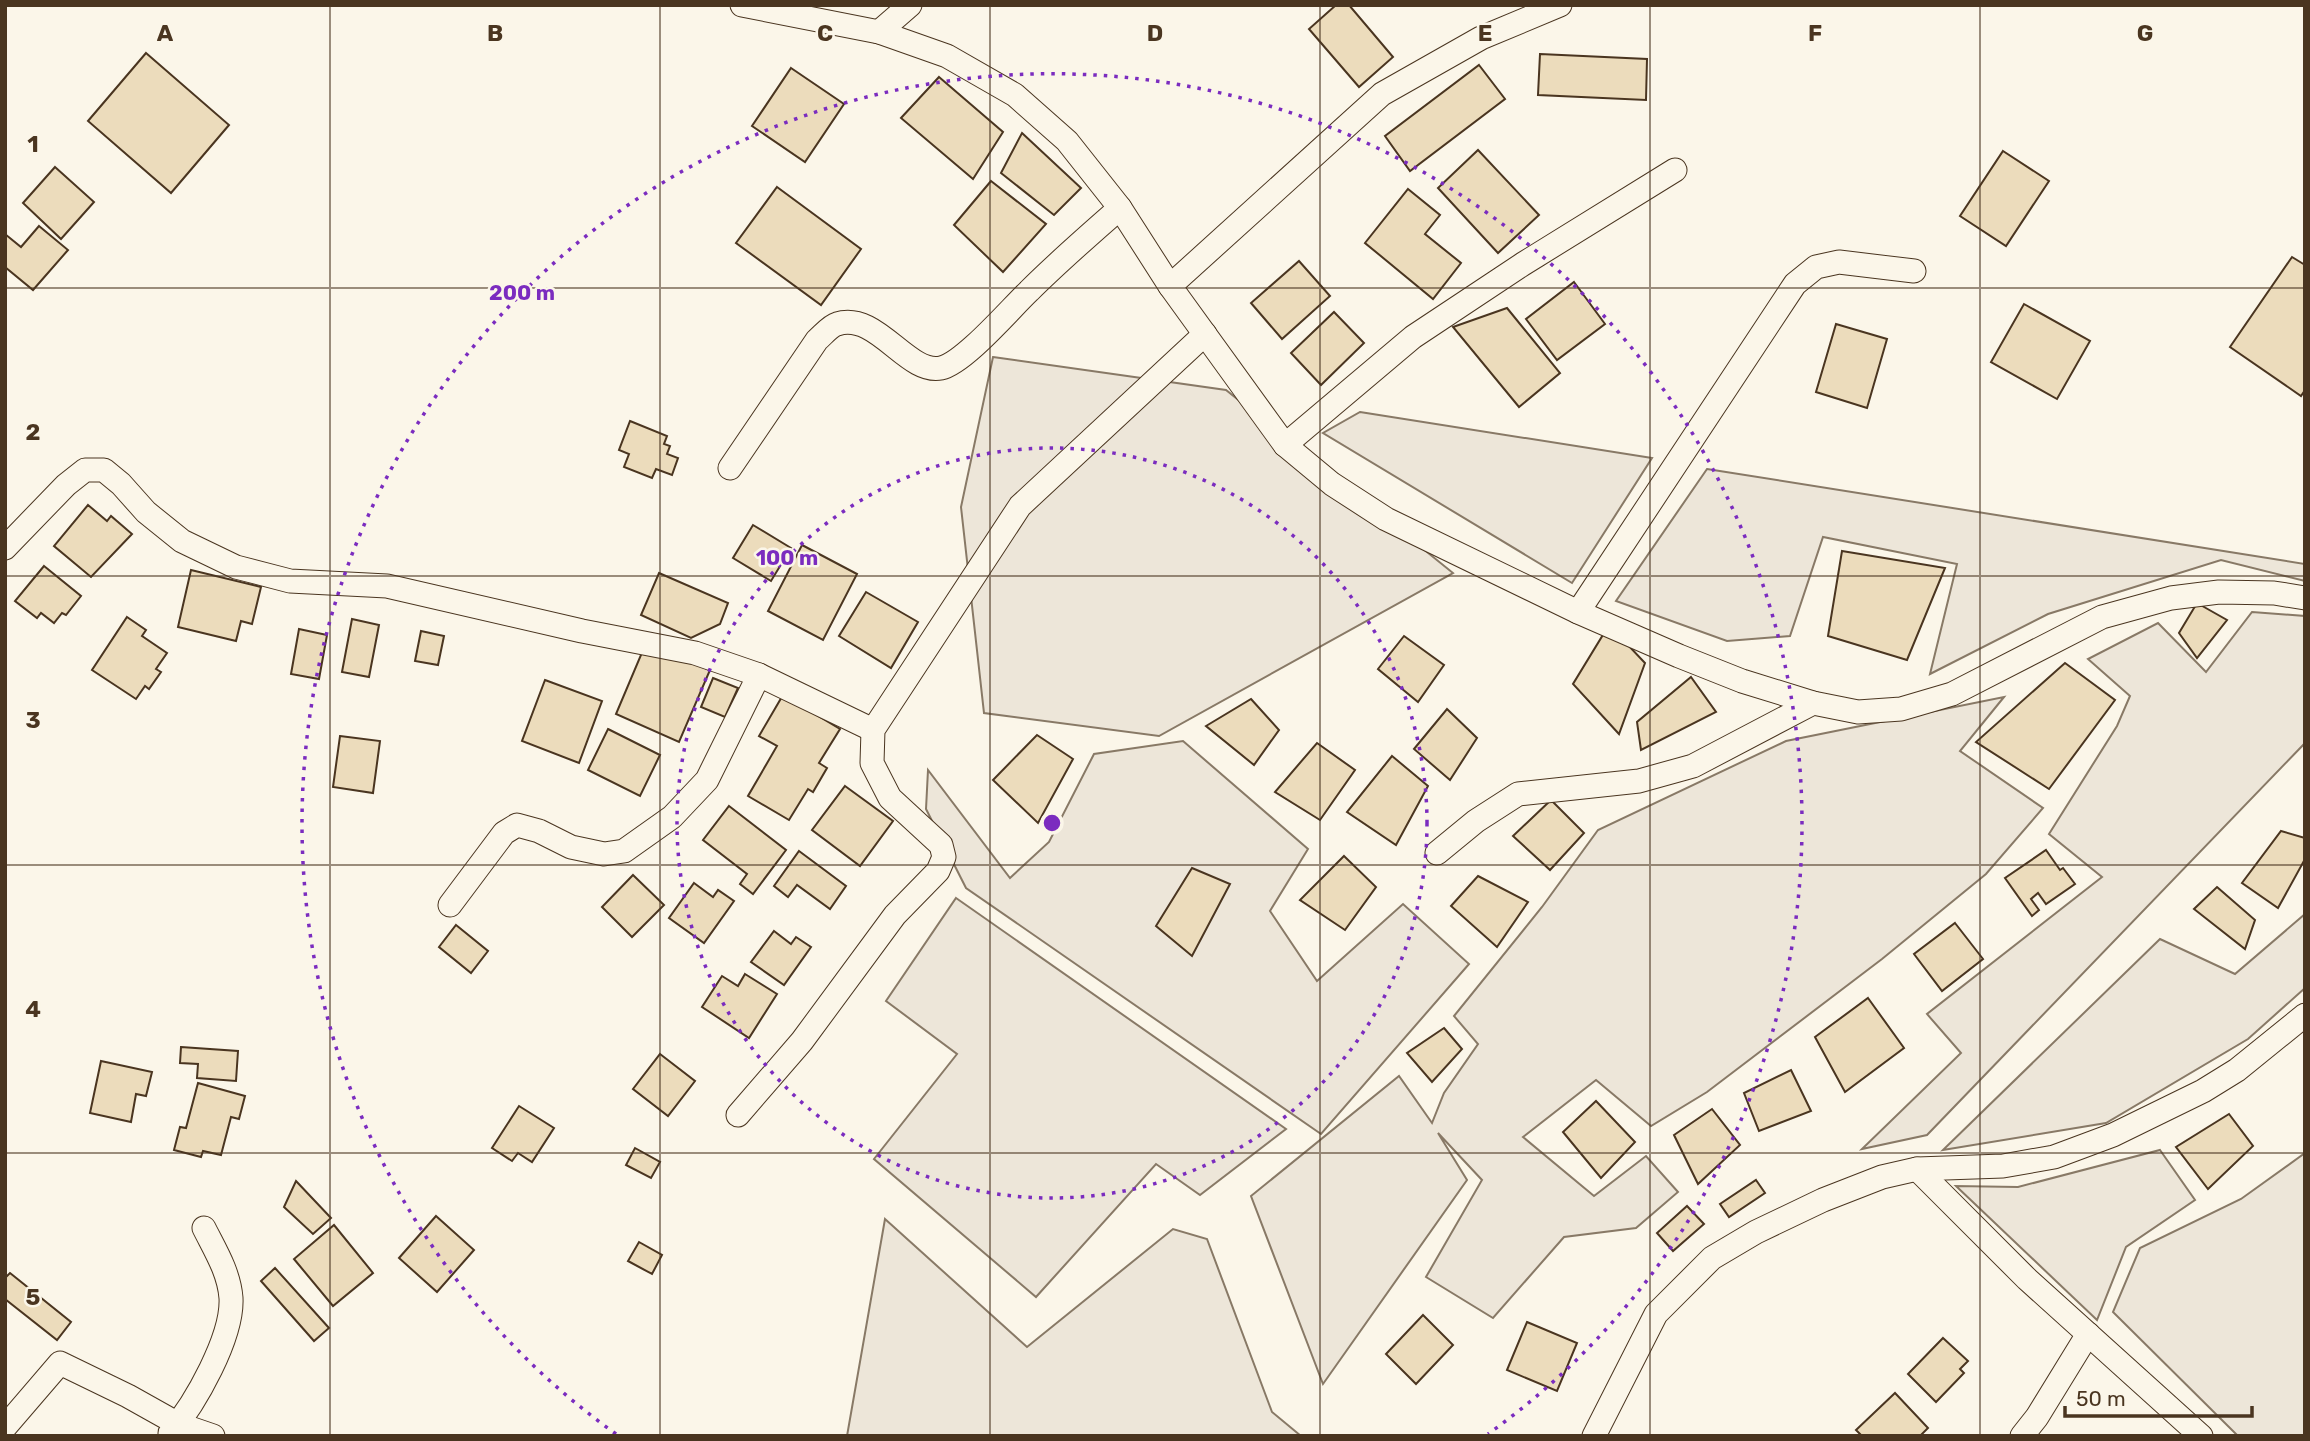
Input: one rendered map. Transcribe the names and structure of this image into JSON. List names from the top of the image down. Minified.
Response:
{"scale_bar":"50 m","grid":{"columns":["A","B","C","D","E","F","G"],"rows":["1","2","3","4","5"]},"rings":["200 m","100 m"]}
